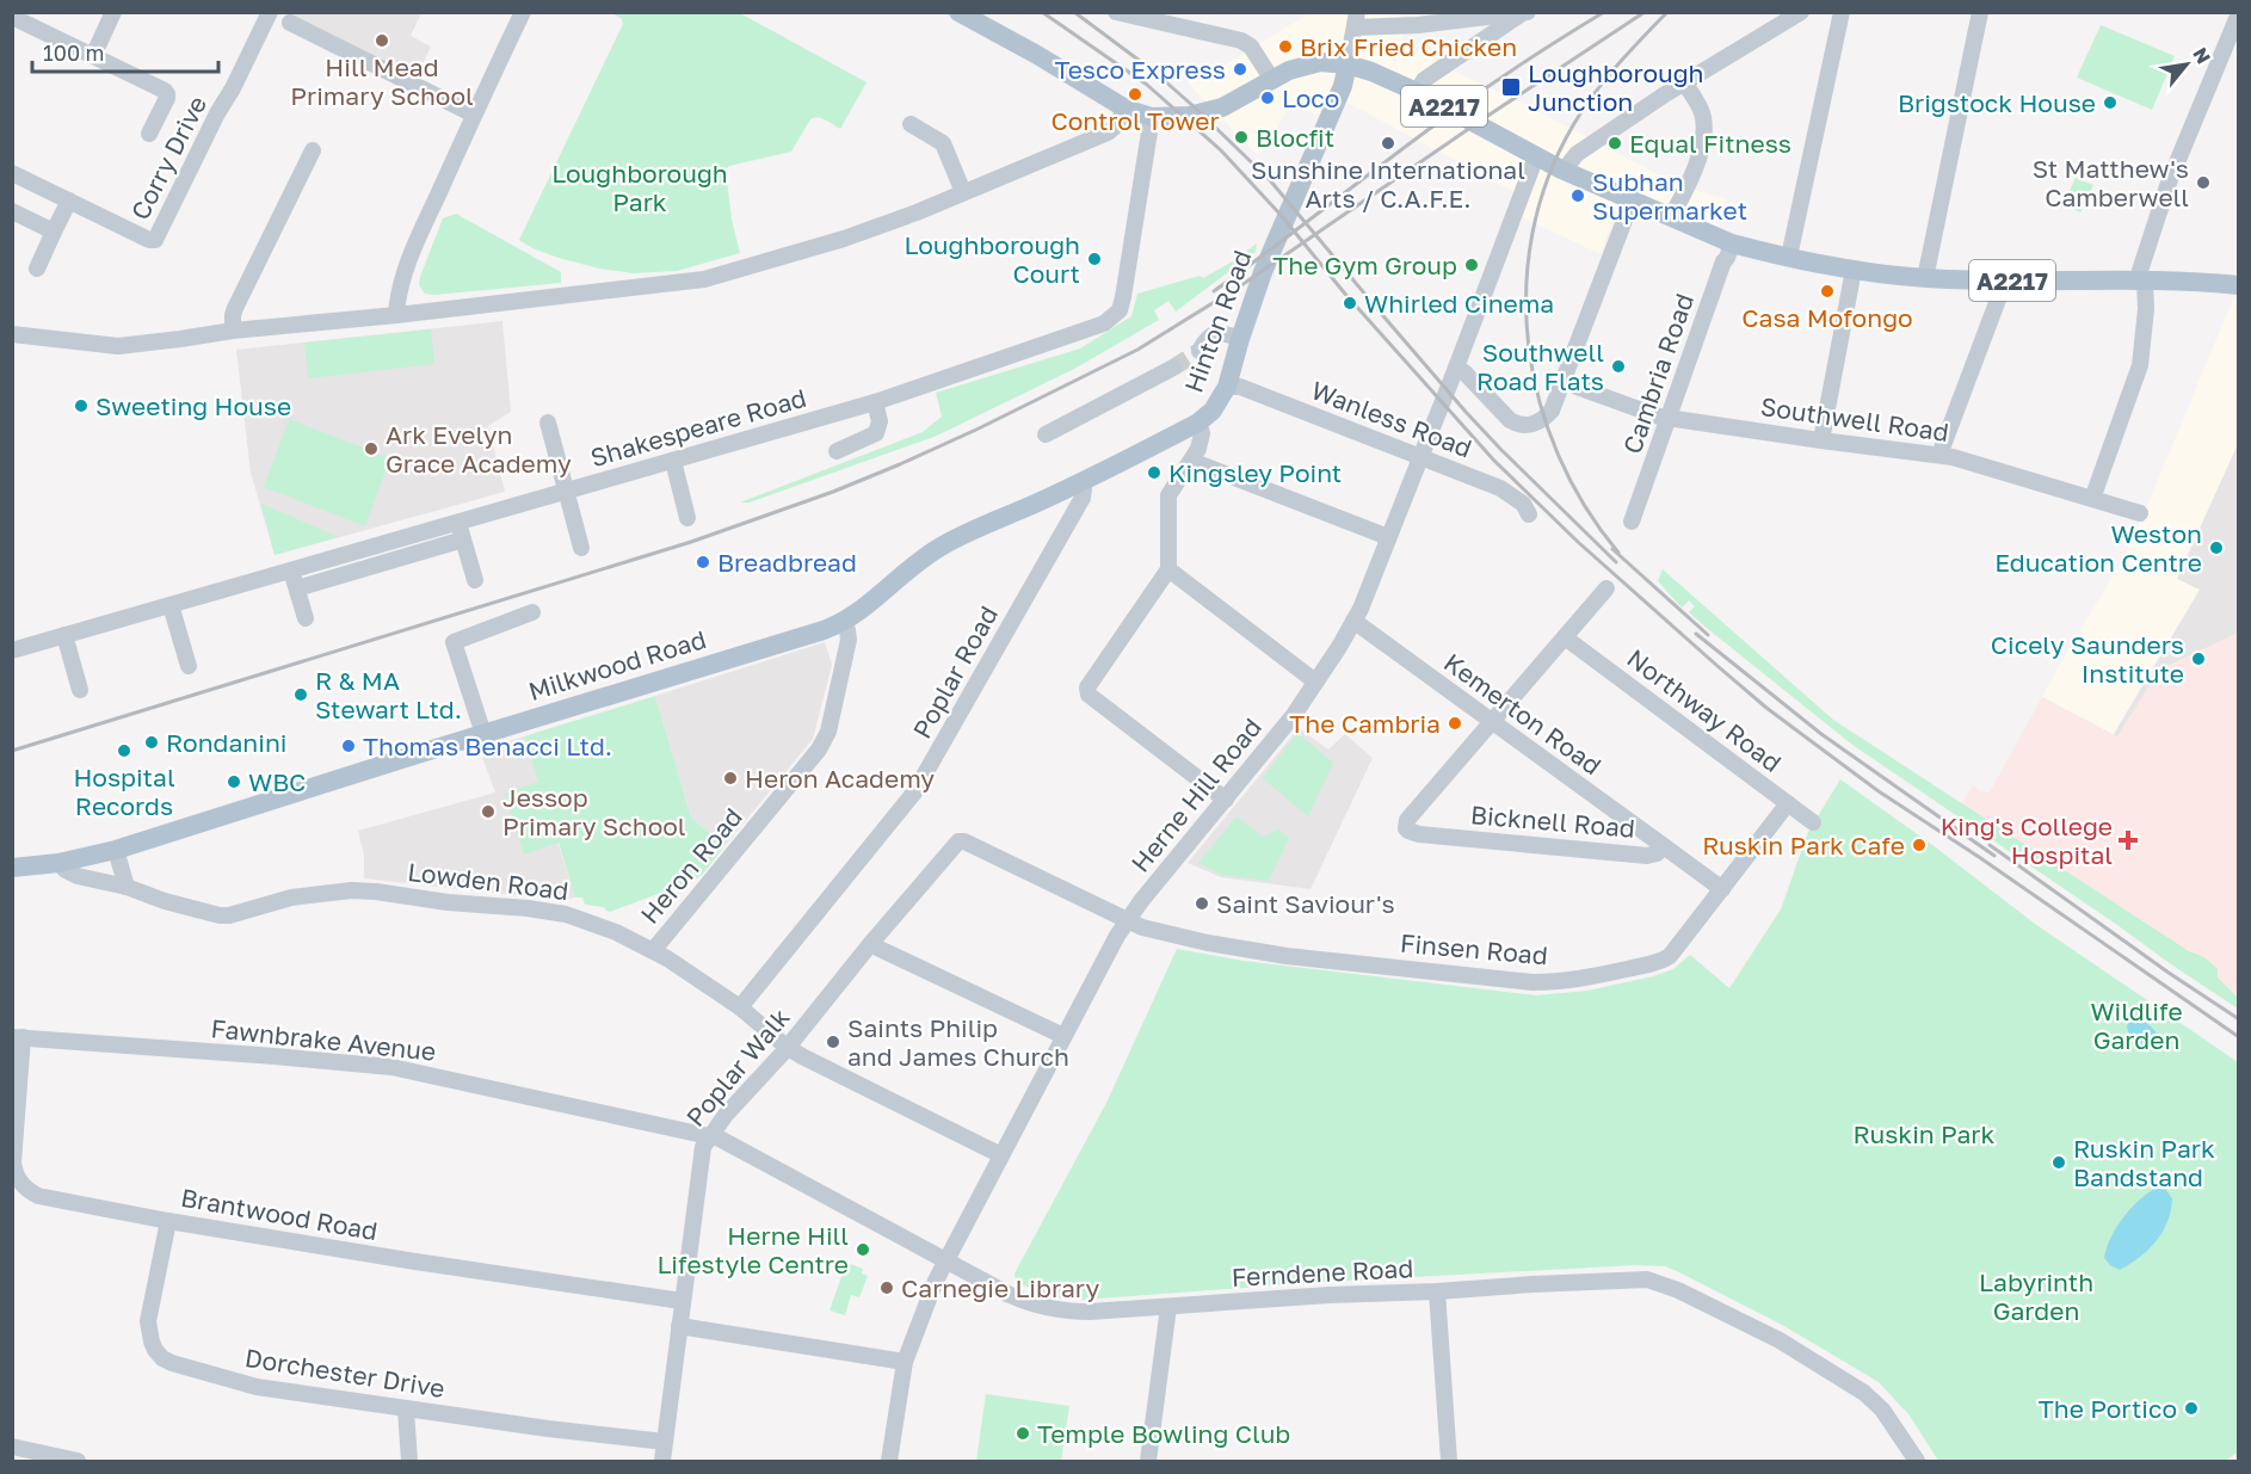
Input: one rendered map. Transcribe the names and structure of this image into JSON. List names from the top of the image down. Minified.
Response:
{"streets":{"main road":["A2217","Hinton Road","Milkwood Road"],"street":["Corry Drive","Cambria Road","Wanless Road","Southwell Road","Shakespeare Road","Poplar Road","Northway Road","Kemerton Road","Herne Hill Road","Bicknell Road","Heron Road","Lowden Road","Finsen Road","Fawnbrake Avenue","Poplar Walk","Brantwood Road","Ferndene Road","Dorchester Drive"]},"crossings":[["A2217","Hinton Road"],["A2217","Cambria Road"],["A2217","Shakespeare Road"],["A2217","Herne Hill Road"],["Hinton Road","Wanless Road"],["Hinton Road","Milkwood Road"],["Cambria Road","Southwell Road"],["Wanless Road","Herne Hill Road"],["Milkwood Road","Poplar Road"],["Milkwood Road","Heron Road"],["Milkwood Road","Lowden Road"],["Poplar Road","Lowden Road"],["Northway Road","Finsen Road"],["Kemerton Road","Herne Hill Road"],["Kemerton Road","Bicknell Road"],["Herne Hill Road","Lowden Road"],["Herne Hill Road","Finsen Road"],["Herne Hill Road","Ferndene Road"],["Bicknell Road","Finsen Road"],["Heron Road","Lowden Road"],["Lowden Road","Poplar Walk"],["Finsen Road","Poplar Walk"],["Fawnbrake Avenue","Poplar Walk"],["Fawnbrake Avenue","Brantwood Road"],["Fawnbrake Avenue","Ferndene Road"],["Poplar Walk","Brantwood Road"],["Poplar Walk","Ferndene Road"],["Poplar Walk","Dorchester Drive"],["Brantwood Road","Dorchester Drive"]],"parks":["Loughborough Park","Wildlife Garden","Ruskin Park","Labyrinth Garden"],"places":{"other":["Hill Mead Primary School","Brix Fried Chicken","Tesco Express","Control Tower","Loco","Brigstock House","Blocfit","Sunshine International Arts / C.A.F.E.","Equal Fitness","St Matthew's Camberwell","Subhan Supermarket","Loughborough Court","The Gym Group","Casa Mofongo","Whirled Cinema","Southwell Road Flats","Sweeting House","Ark Evelyn Grace Academy","Kingsley Point","Weston Education Centre","Breadbread","Cicely Saunders Institute","R & MA Stewart Ltd.","The Cambria","Rondanini","Thomas Benacci Ltd.","Hospital Records","Heron Academy","WBC","Jessop Primary School","Ruskin Park Cafe","Saint Saviour's","Saints Philip and James Church","Ruskin Park Bandstand","Herne Hill Lifestyle Centre","Carnegie Library","The Portico","Temple Bowling Club"],"transit":["Loughborough Junction"],"health":["King's College Hospital"]},"scale_bar":"100 m","north":"top right"}
